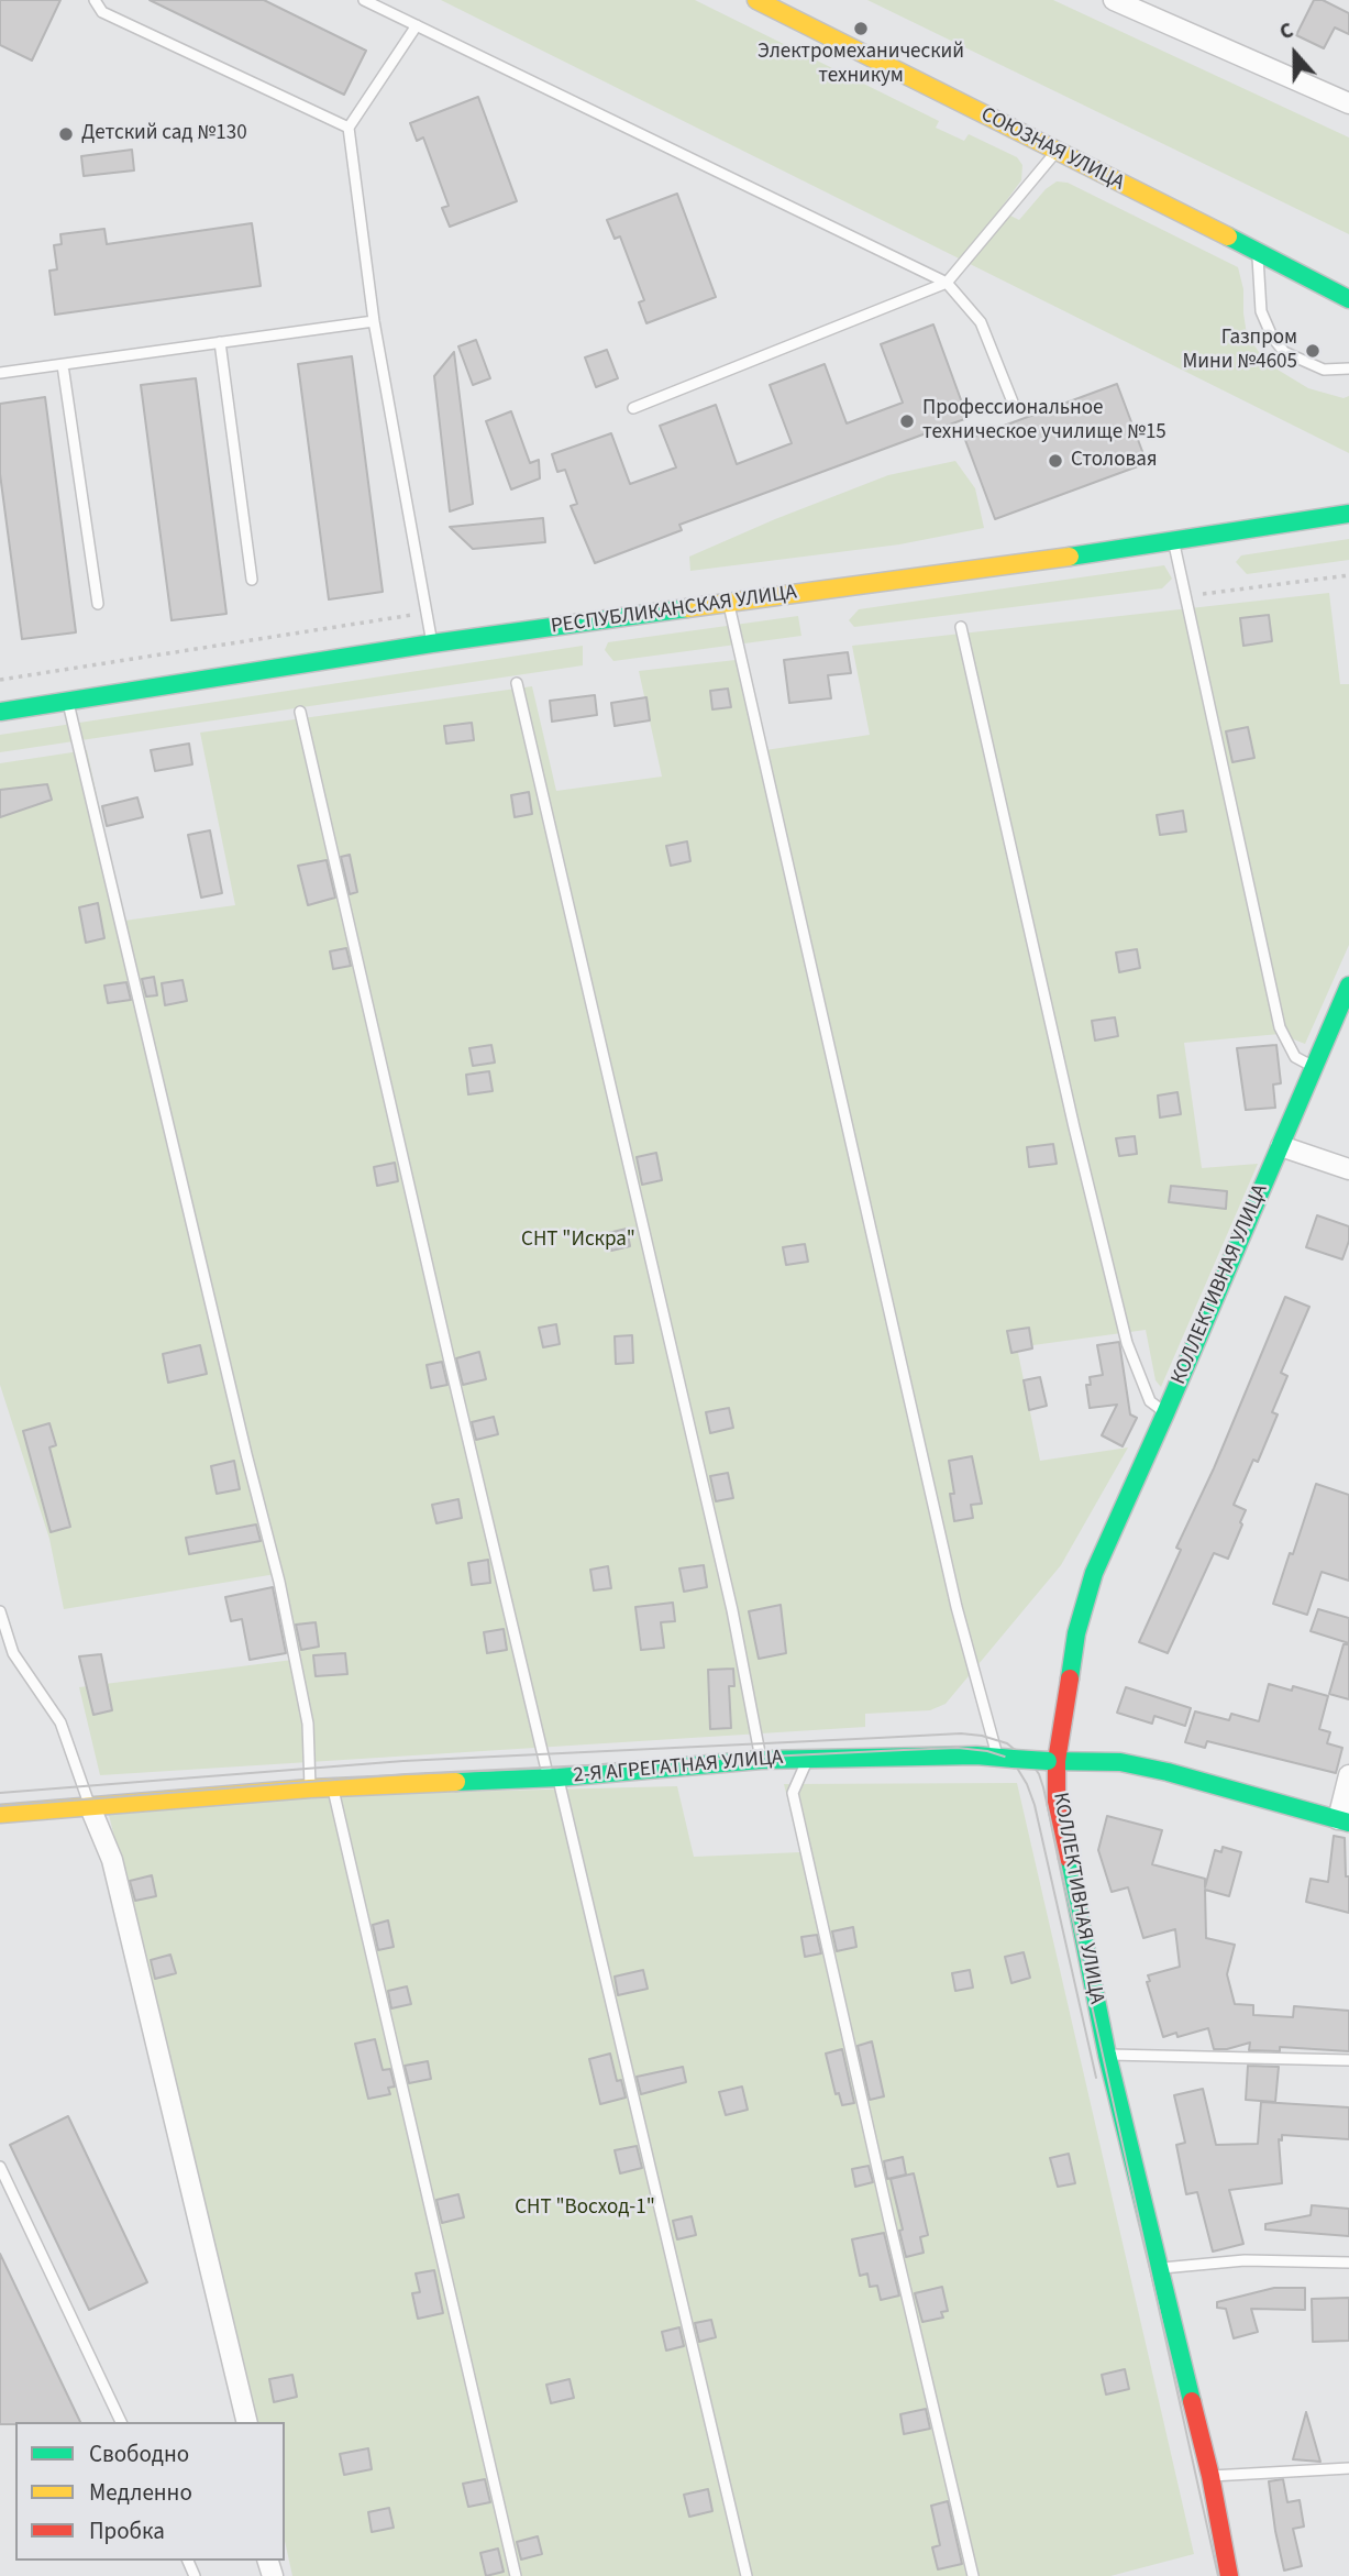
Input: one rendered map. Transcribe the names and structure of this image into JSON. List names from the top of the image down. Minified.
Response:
{"streets":{"street":["СОЮЗНАЯ УЛИЦА","РЕСПУБЛИКАНСКАЯ УЛИЦА","КОЛЛЕКТИВНАЯ УЛИЦА","2-Я АГРЕГАТНАЯ УЛИЦА"]},"crossings":[["КОЛЛЕКТИВНАЯ УЛИЦА","2-Я АГРЕГАТНАЯ УЛИЦА"]],"parks":["СНТ \"Искра\"","СНТ \"Восход-1\""],"places":["Электромеханический техникум","Детский сад №130","Газпром Мини №4605","Профессиональное техническое училище №15","Столовая"],"legend":["Свободно","Медленно","Пробка"],"north":"top"}
